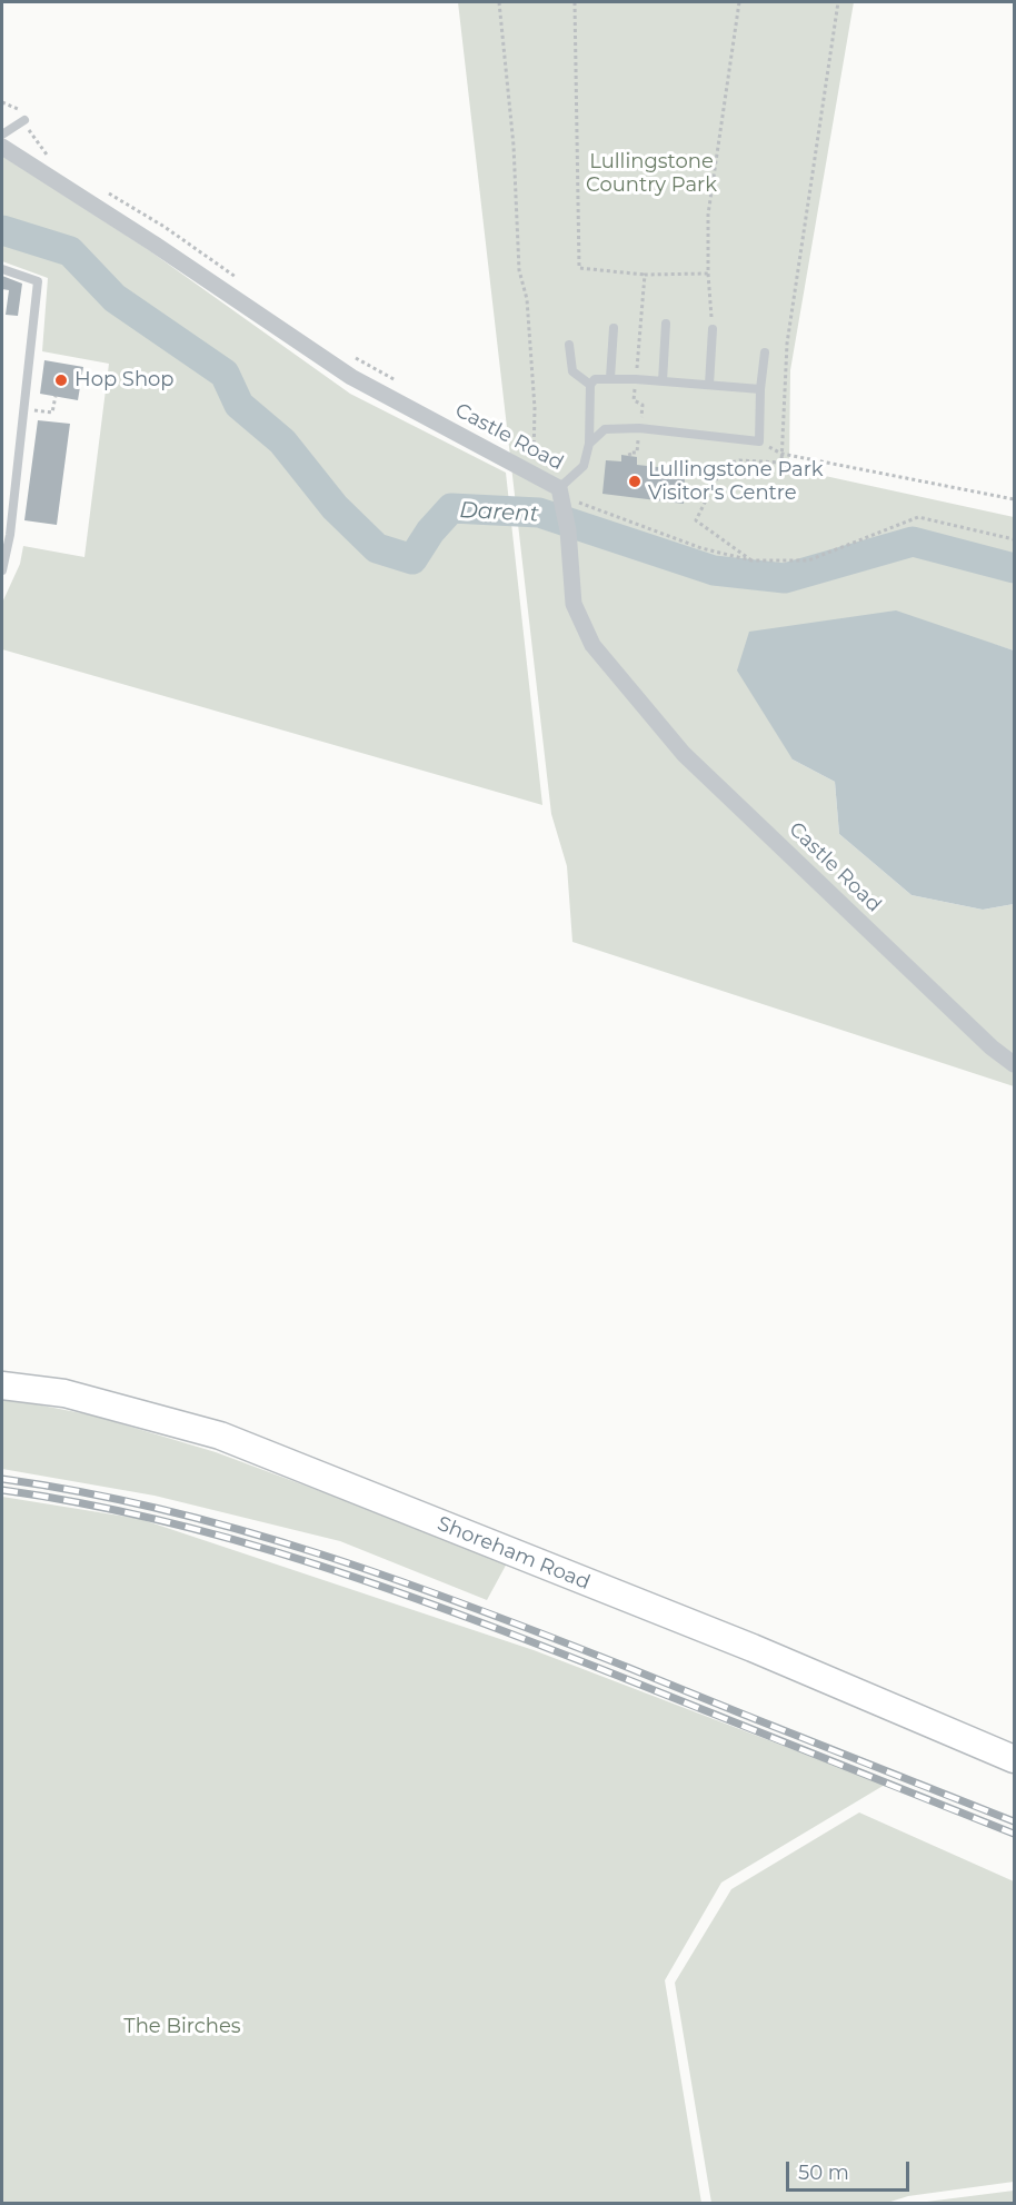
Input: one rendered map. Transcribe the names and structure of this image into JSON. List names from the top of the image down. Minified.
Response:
{"streets":{"main road":["Shoreham Road"],"street":["Castle Road"]},"water":["Darent"],"parks":["Lullingstone Country Park","The Birches"],"places":["Hop Shop","Lullingstone Park Visitor's Centre"],"scale_bar":"50 m"}
